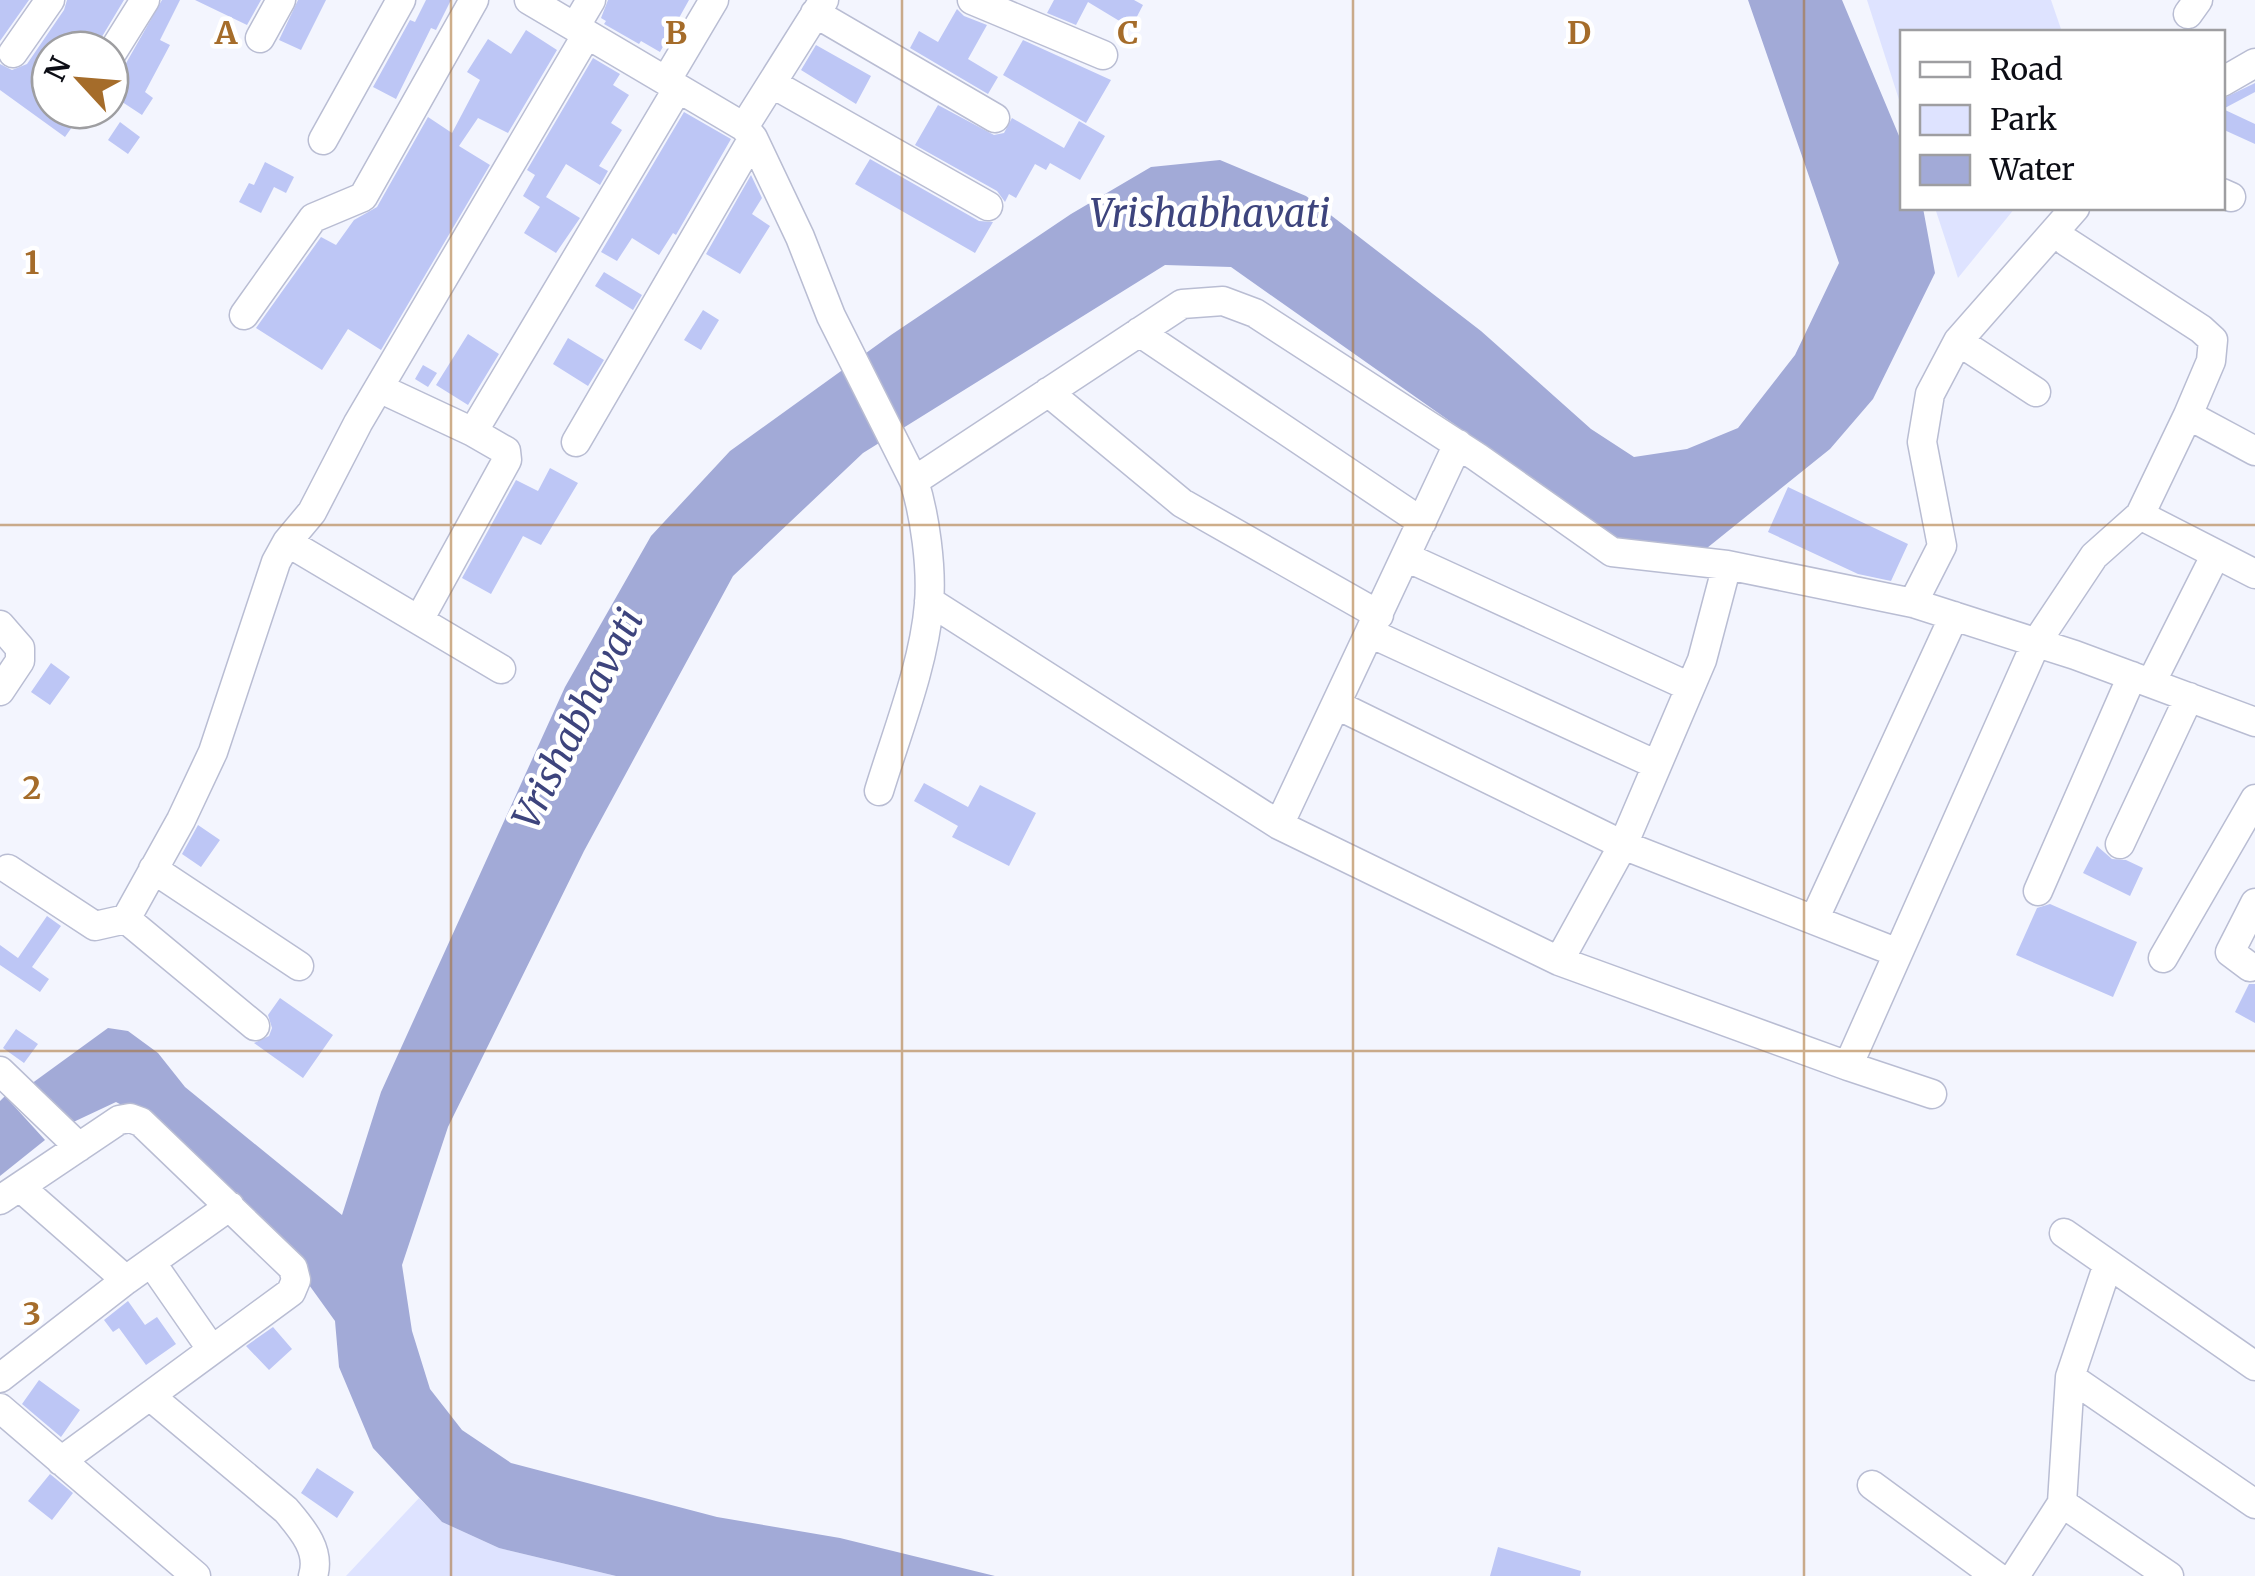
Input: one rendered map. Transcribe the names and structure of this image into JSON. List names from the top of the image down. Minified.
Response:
{"water":["Vrishabhavati"],"legend":["Road","Park","Water"],"north":"top left","grid":{"columns":["A","B","C","D"],"rows":["1","2","3"]}}
